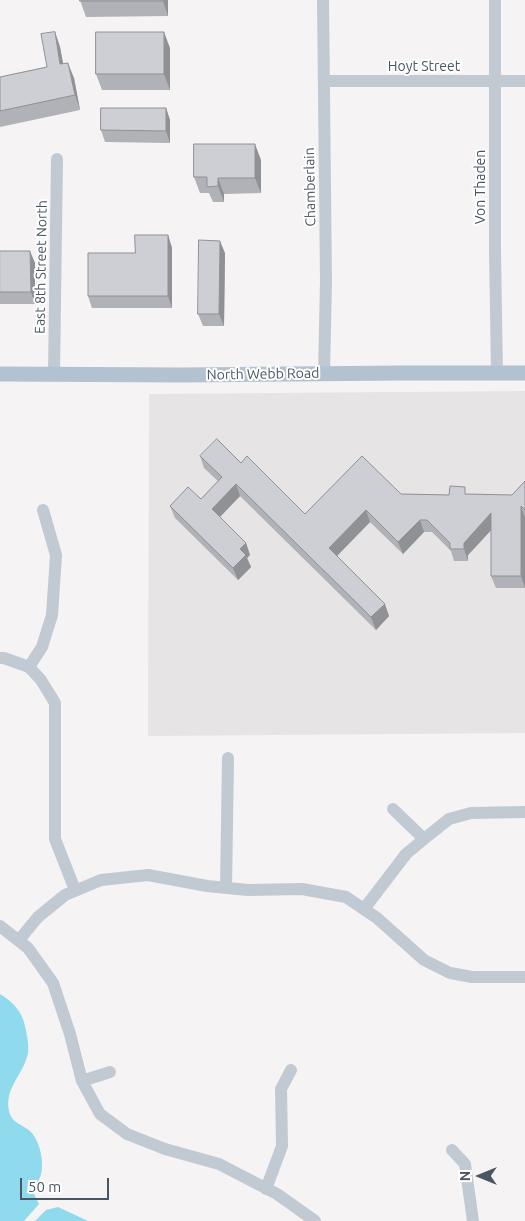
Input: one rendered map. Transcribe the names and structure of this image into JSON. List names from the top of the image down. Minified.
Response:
{"streets":{"main road":["North Webb Road"],"street":["Hoyt Street","Chamberlain","Von Thaden","East 8th Street North"]},"crossings":[["Hoyt Street","Chamberlain"],["Hoyt Street","Von Thaden"],["Chamberlain","North Webb Road"],["Von Thaden","North Webb Road"],["East 8th Street North","North Webb Road"]],"scale_bar":"50 m","north":"left"}
